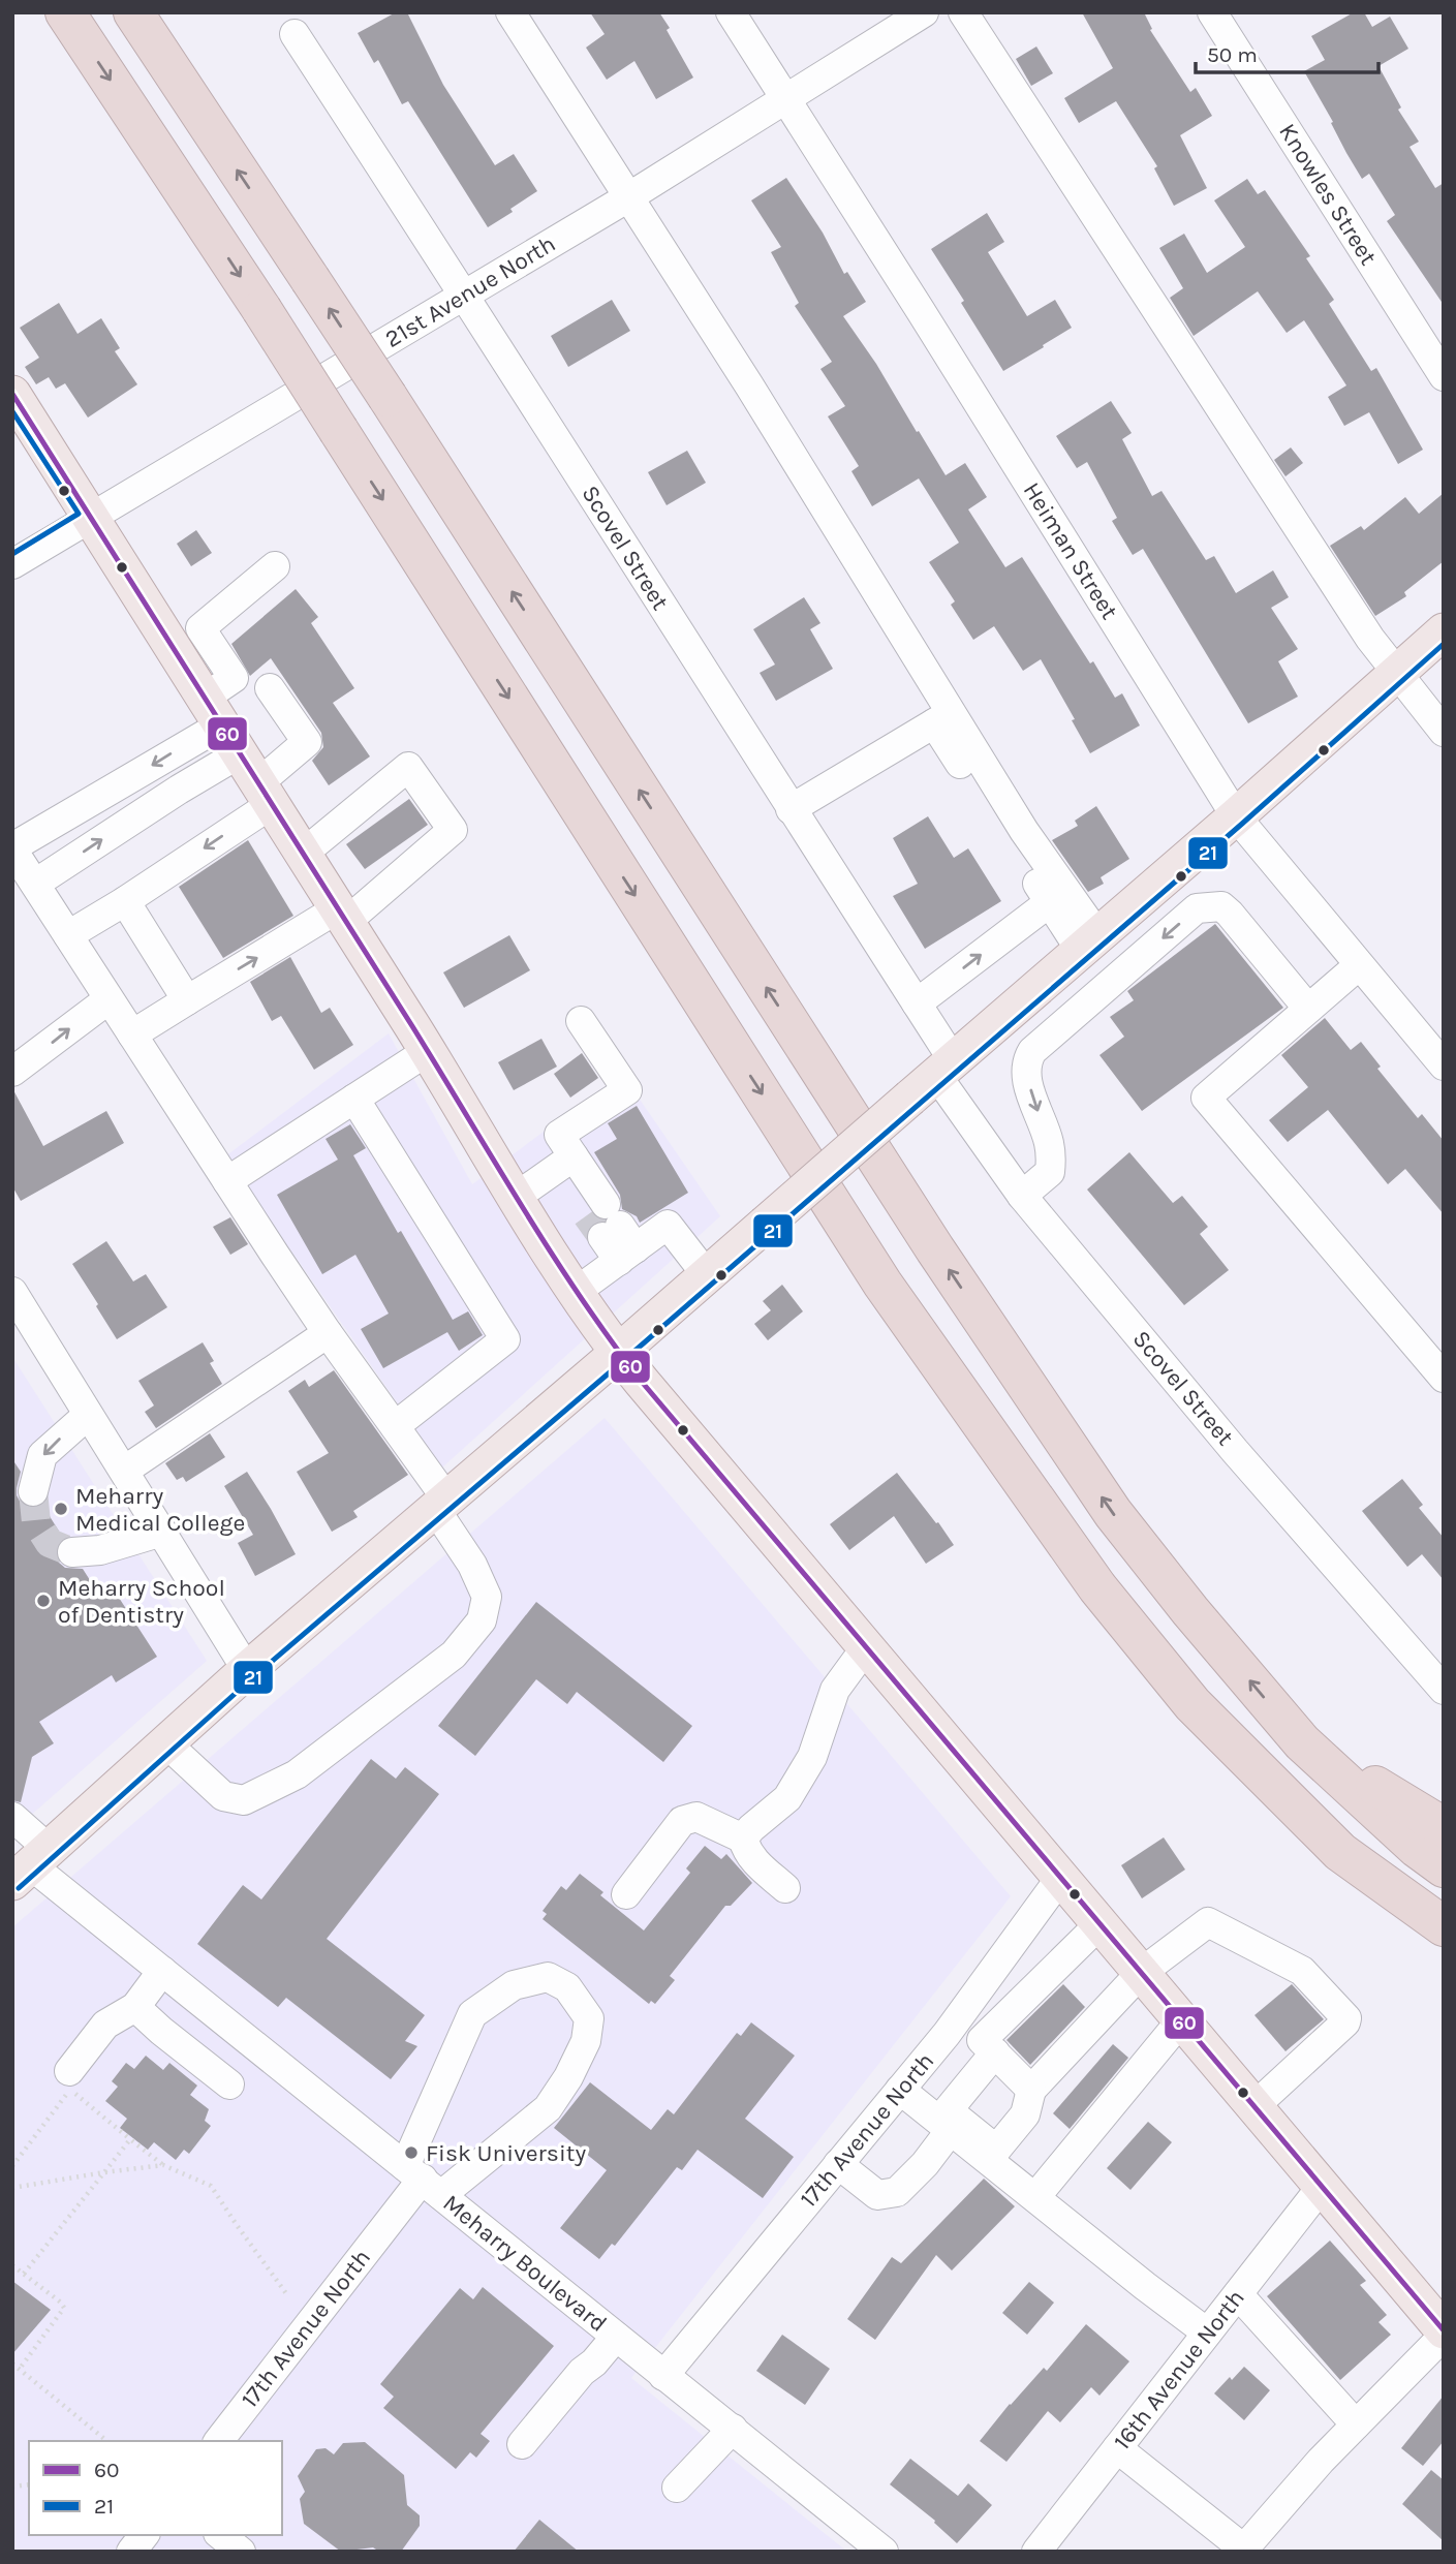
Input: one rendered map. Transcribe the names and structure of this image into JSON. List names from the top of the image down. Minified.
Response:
{"streets":{"street":["Knowles Street","21st Avenue North","Scovel Street","Heiman Street","17th Avenue North","Meharry Boulevard","16th Avenue North"]},"crossings":[["21st Avenue North","Scovel Street"],["21st Avenue North","Heiman Street"],["17th Avenue North","Meharry Boulevard"]],"places":["Meharry Medical College","Meharry School of Dentistry","Fisk University"],"lines":["transit line 60","transit line 21"],"legend":["60","21"],"scale_bar":"50 m"}
